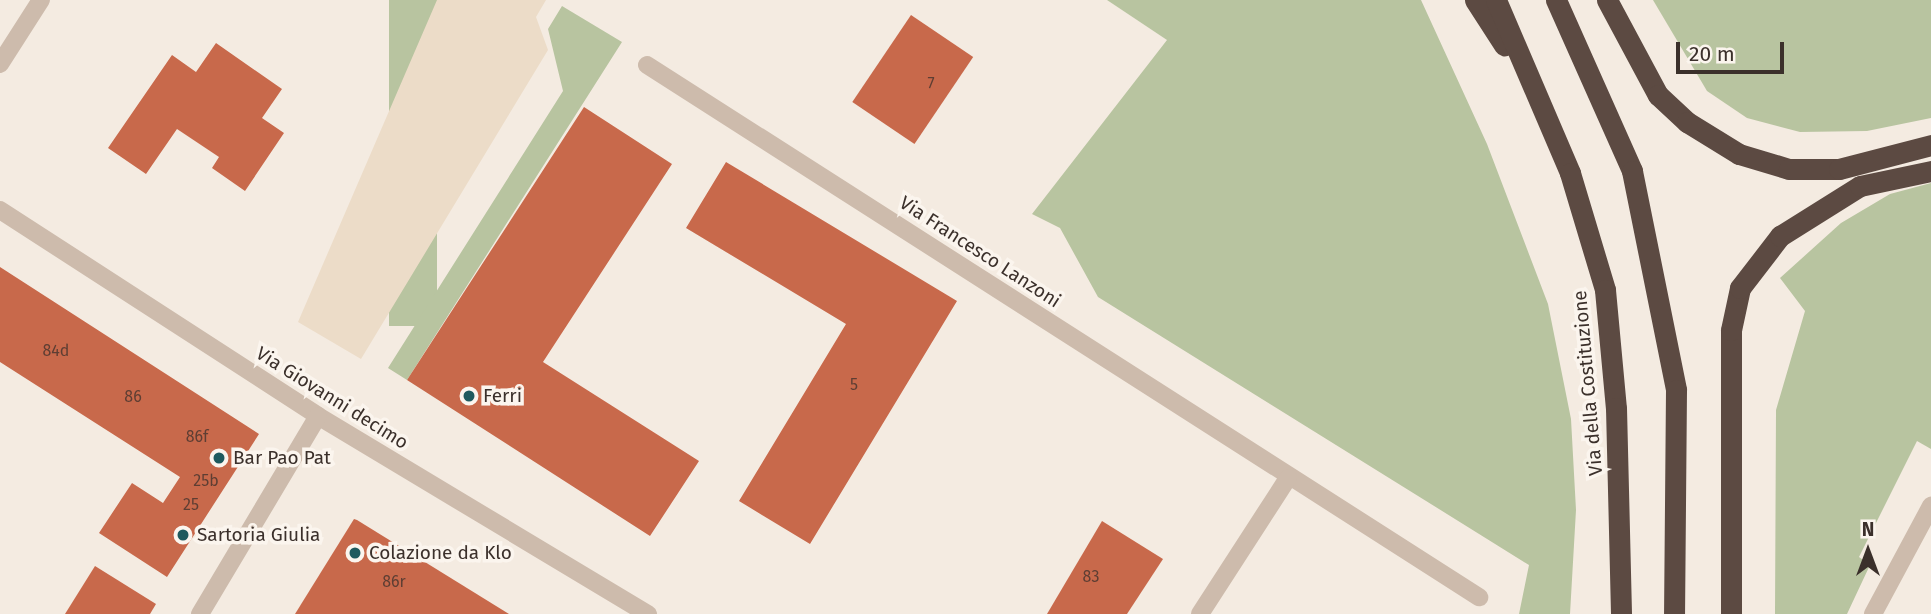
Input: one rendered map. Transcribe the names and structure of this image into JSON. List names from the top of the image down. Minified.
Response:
{"streets":{"highway":["Via della Costituzione"],"street":["Via Francesco Lanzoni","Via Giovanni decimo"]},"places":["Ferri","Bar Pao Pat","Sartoria Giulia","Colazione da Klo"],"house_numbers":["7","84d","5","86","86f","25b","25","83","86r"],"scale_bar":"20 m","north":"top"}
